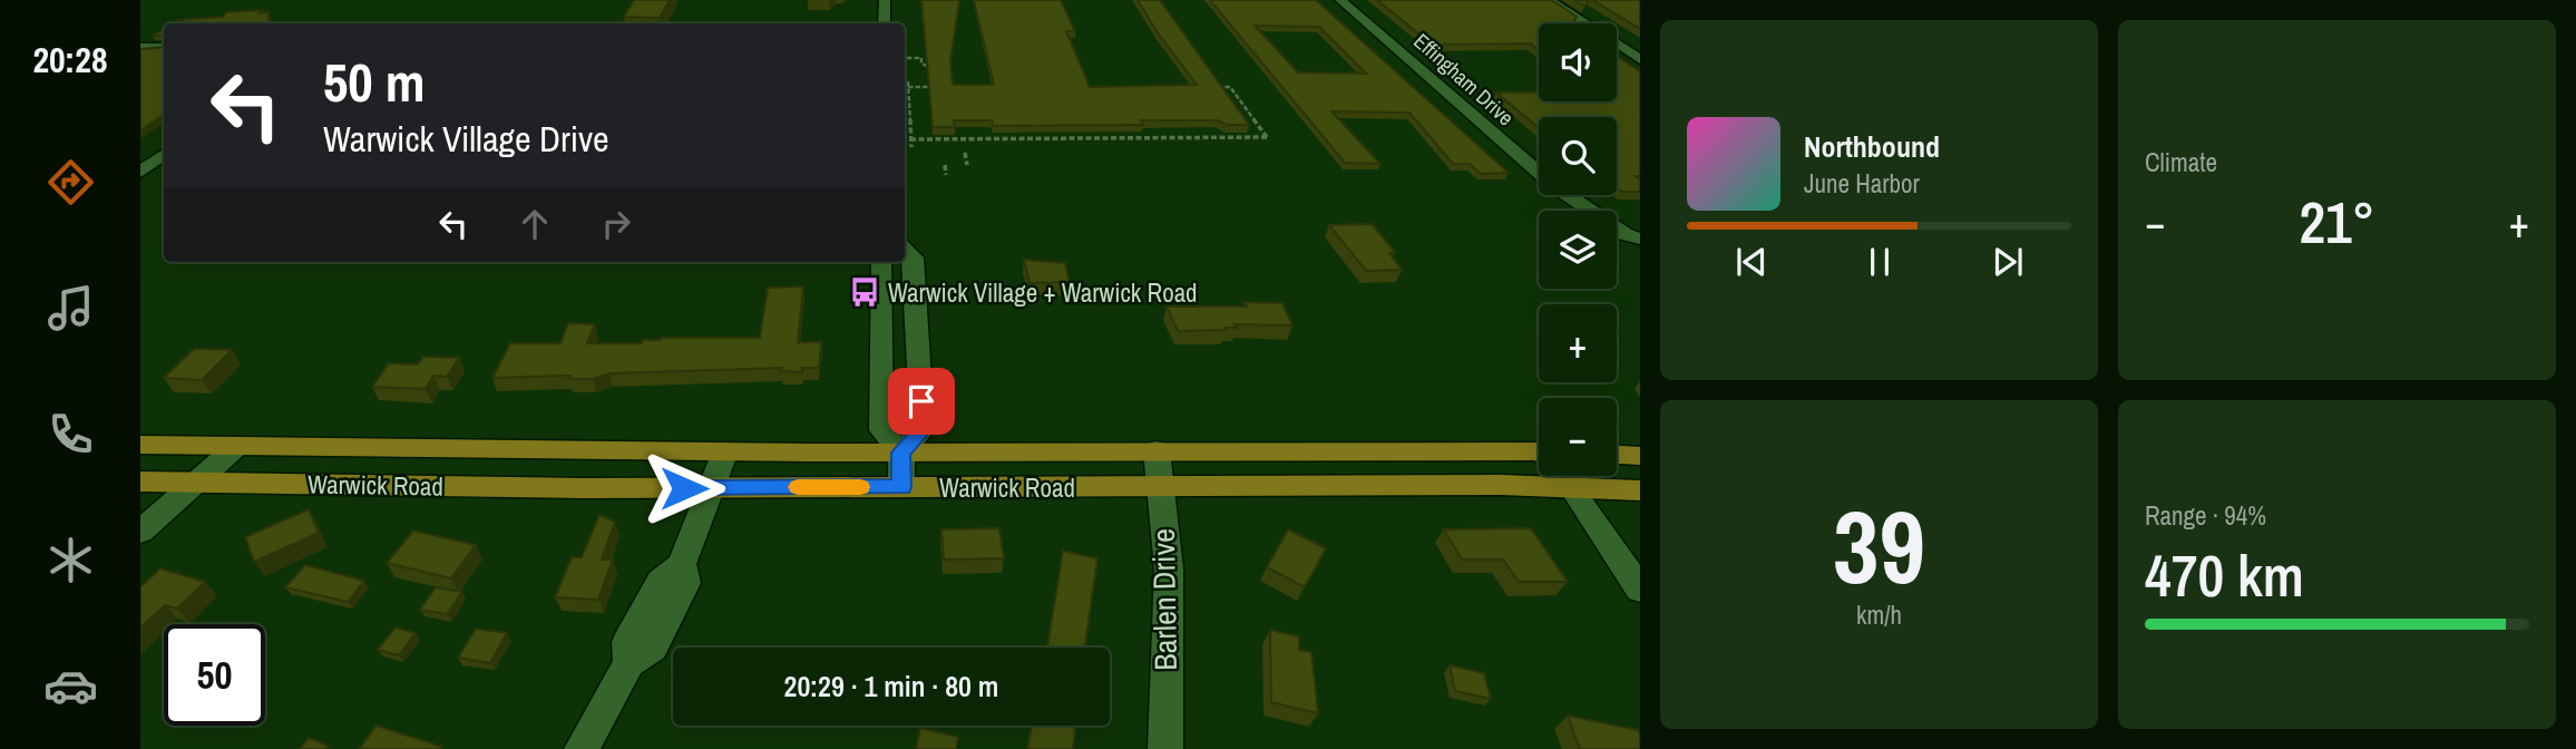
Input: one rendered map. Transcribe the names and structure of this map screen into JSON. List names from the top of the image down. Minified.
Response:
{"streets":{"main road":["Warwick Road"],"street":["Effingham Drive","Barlen Drive"]},"crossings":[["Warwick Road","Barlen Drive"]],"places":{"bus stop":["Warwick Village + Warwick Road"]},"page":{"tabs":"20:28","tile":["Climate",["39","km/h"],["Range · 94%","470 km"]],"map_buttons":["+","−"],"turn":["50 m","Warwick Village Drive"],"song":["Northbound","June Harbor"],"heat":["−","21°","+"],"limit":"50","trip":"20:29 · 1 min · 80 m"}}
